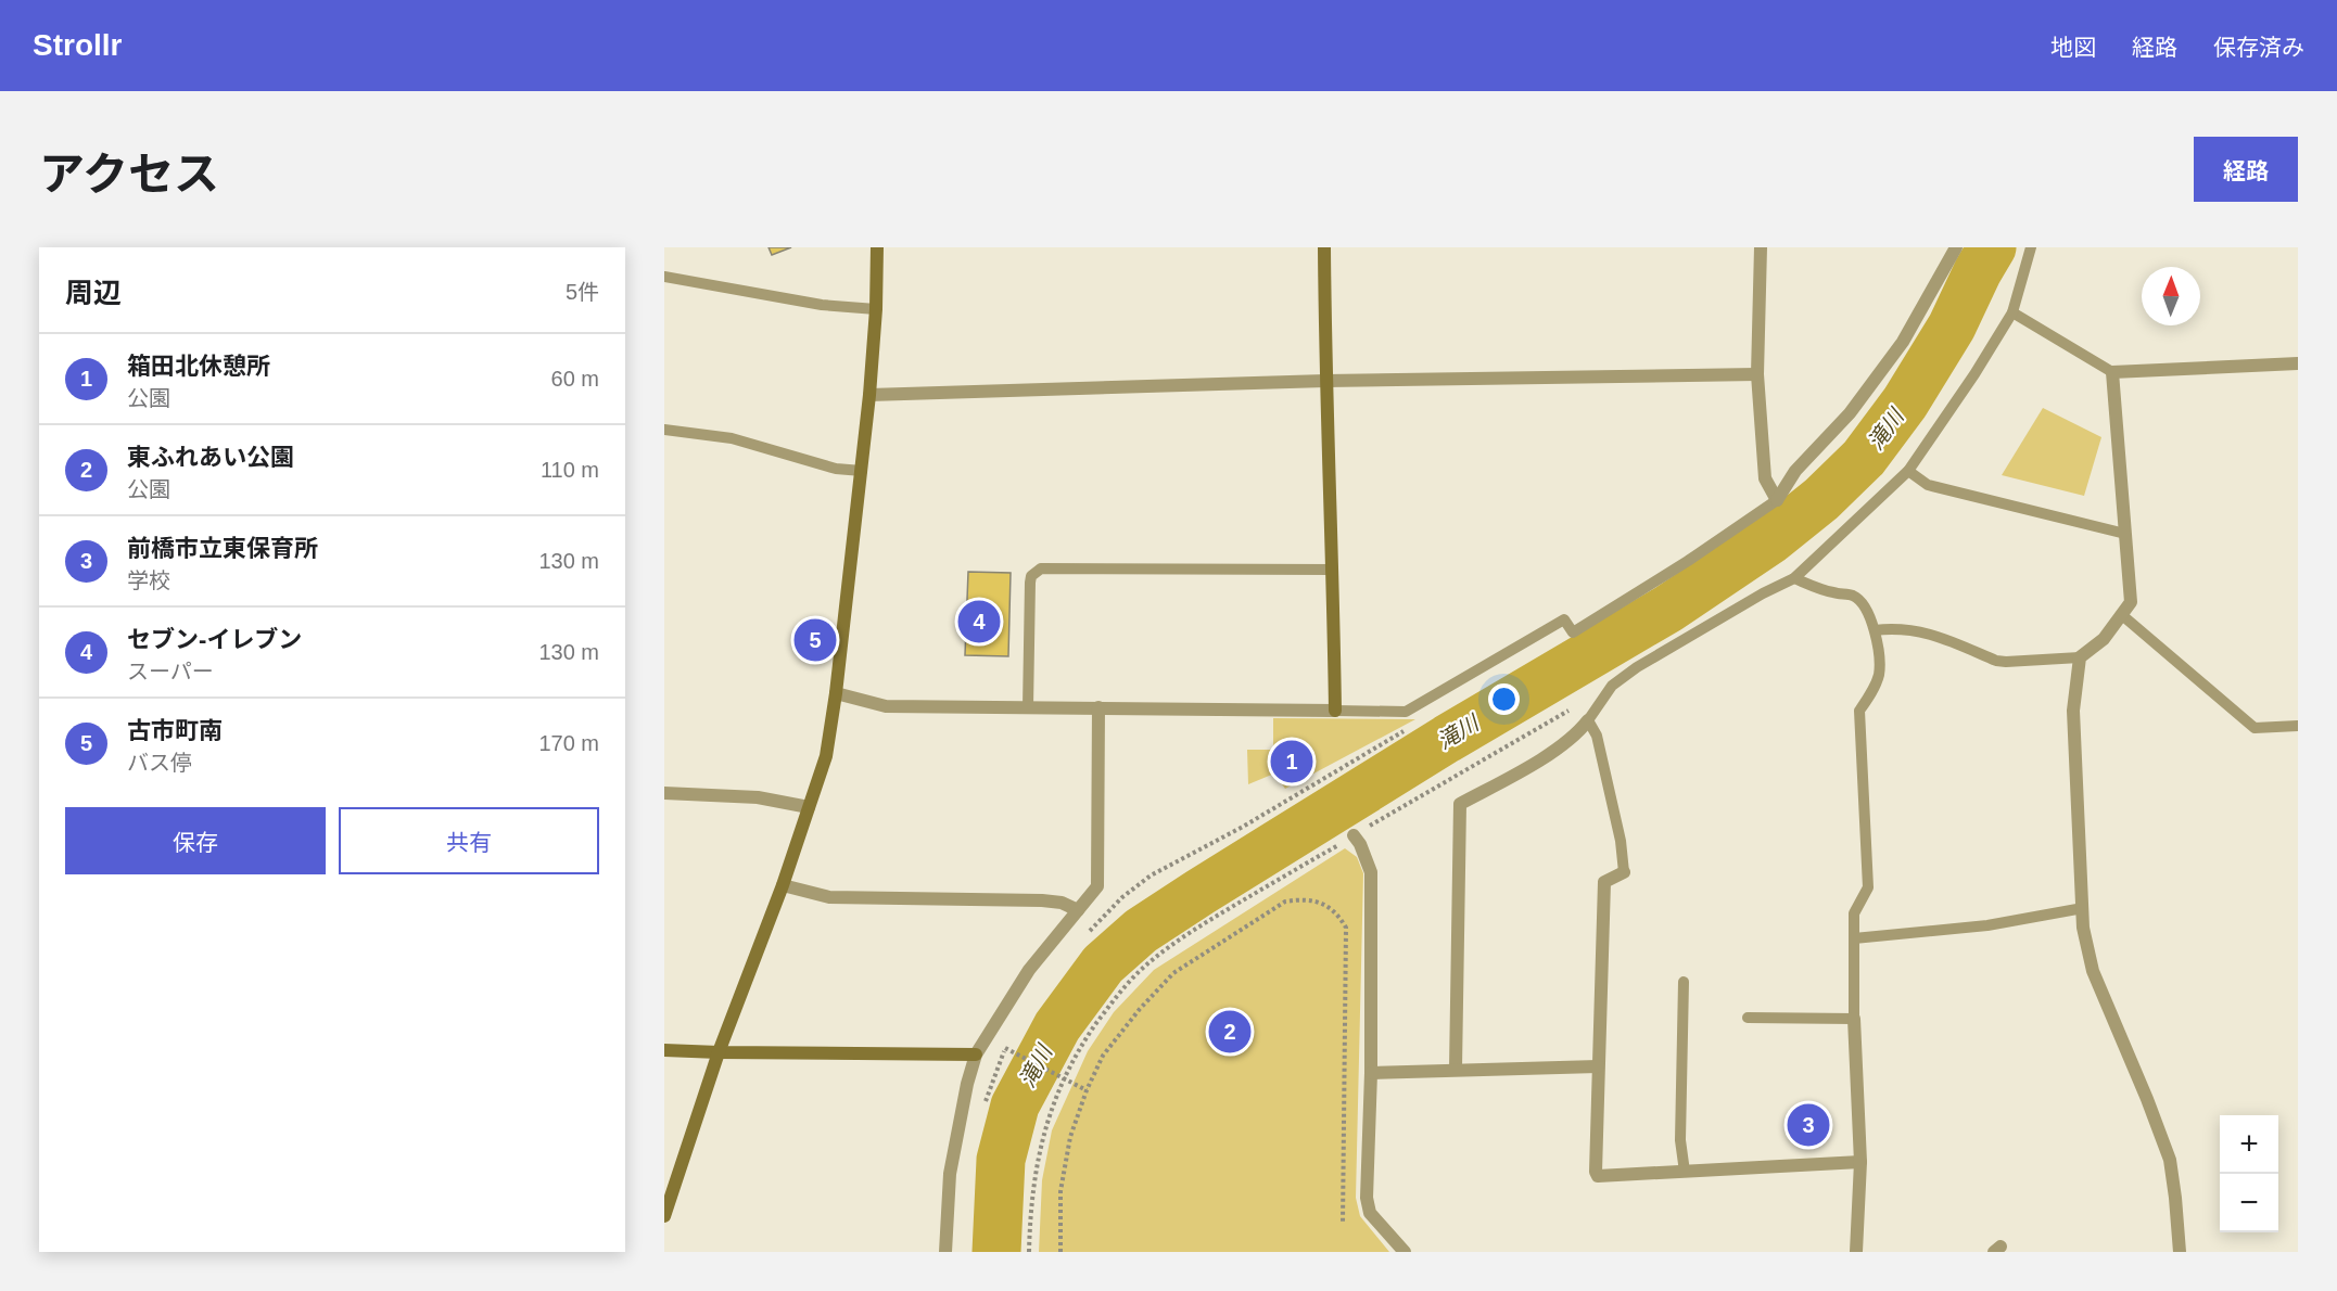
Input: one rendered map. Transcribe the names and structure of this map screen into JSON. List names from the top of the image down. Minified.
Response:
{"water":["滝川"],"north":"top","page":{"header":"Strollr","nav":["地図","経路","保存済み"],"title":"アクセス","buttons":["経路",["保存","共有"]],"heading":["周辺","5件"],"list":[{"mark":"1","name":"箱田北休憩所","note":"公園","value":"60 m"},{"mark":"2","name":"東ふれあい公園","note":"公園","value":"110 m"},{"mark":"3","name":"前橋市立東保育所","note":"学校","value":"130 m"},{"mark":"4","name":"セブン-イレブン","note":"スーパー","value":"130 m"},{"mark":"5","name":"古市町南","note":"バス停","value":"170 m"}],"pins":["4","5","1","2","3"],"map_buttons":["+","−"]}}
